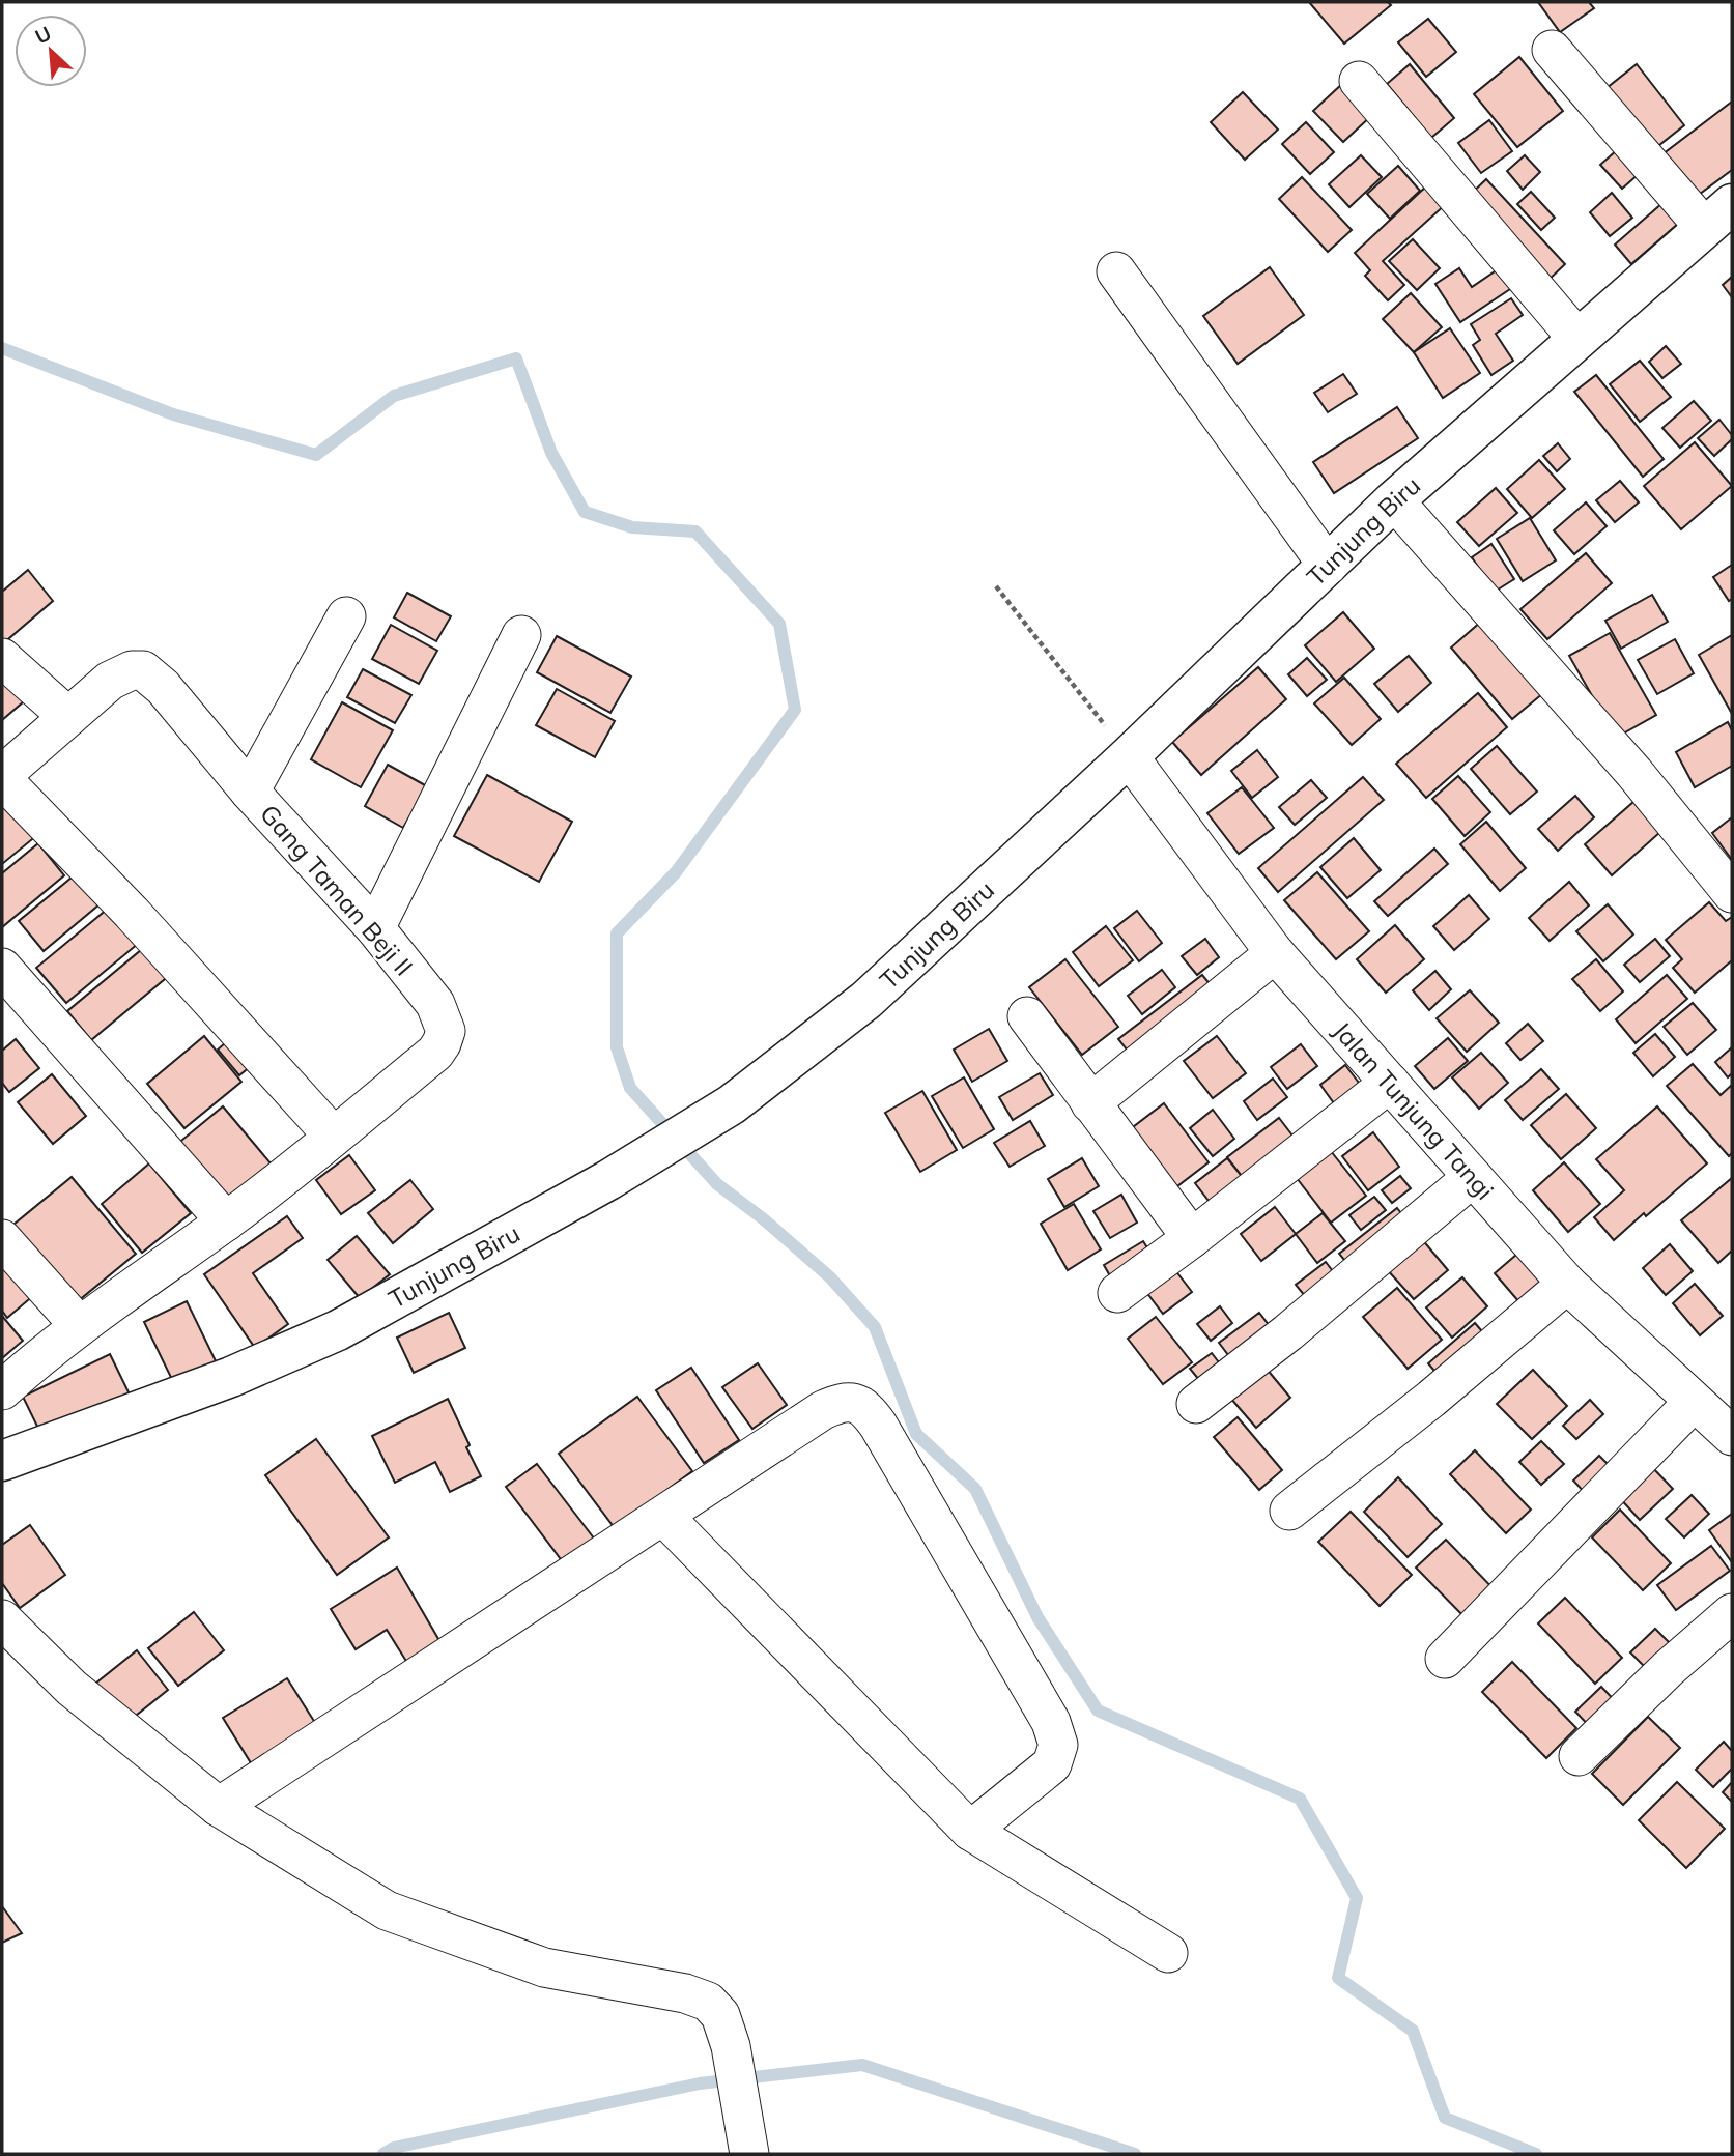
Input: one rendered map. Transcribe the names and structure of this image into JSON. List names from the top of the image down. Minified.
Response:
{"streets":{"street":["Tunjung Biru","Gang Taman Beji II","Jalan Tunjung Tangi"]},"crossings":[["Tunjung Biru","Jalan Tunjung Tangi"]],"north":"top left"}
